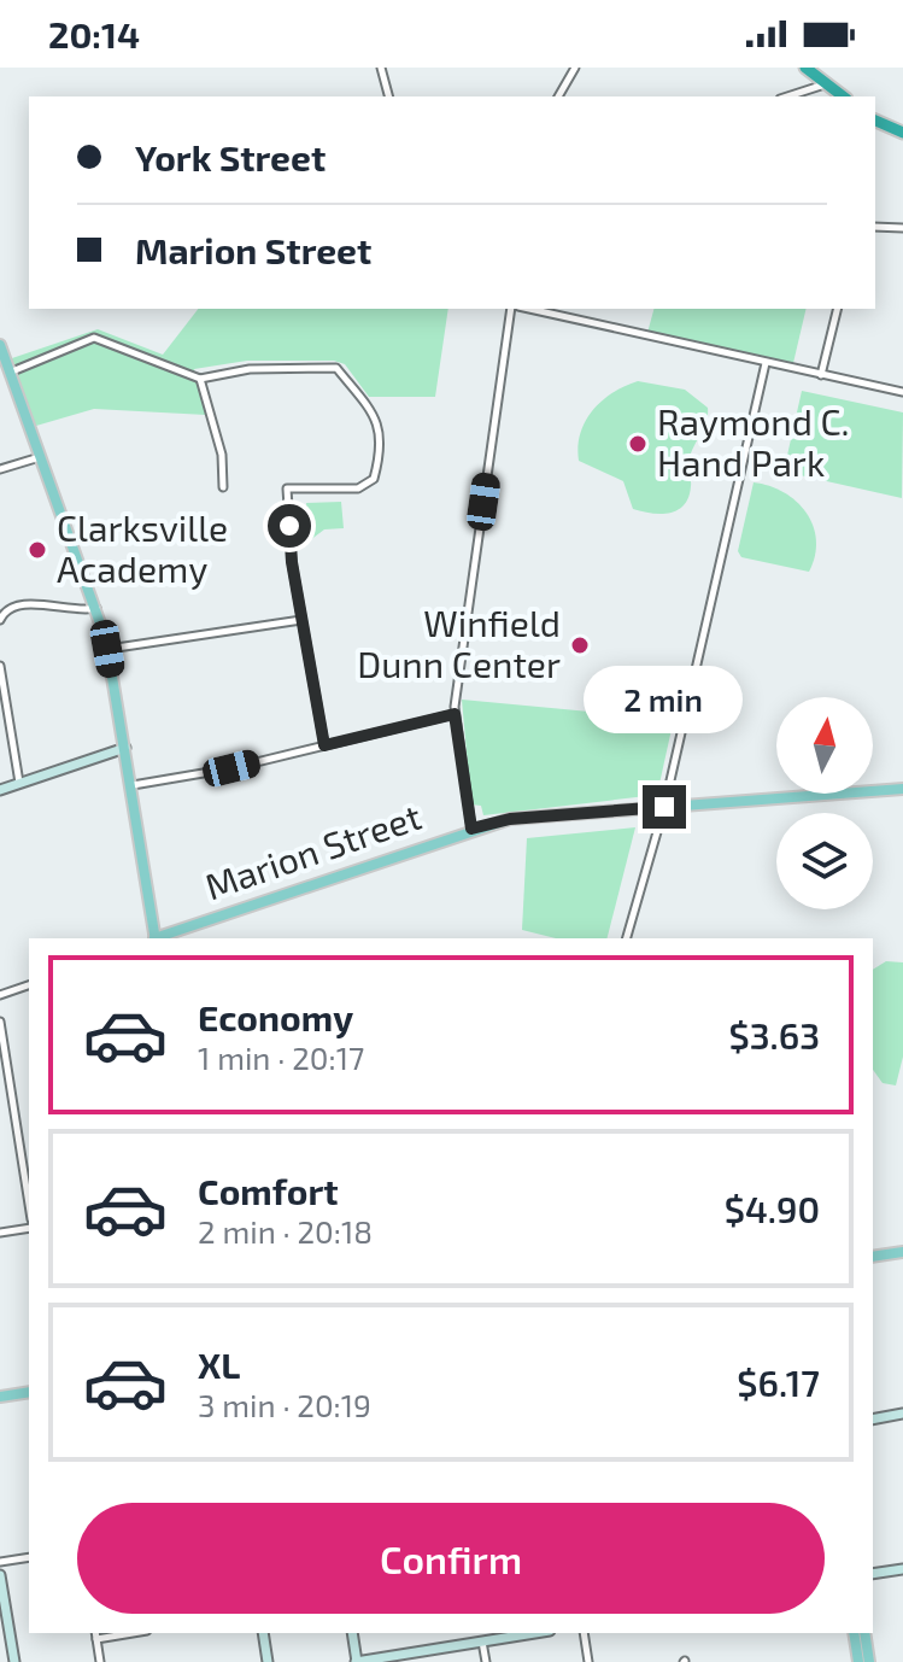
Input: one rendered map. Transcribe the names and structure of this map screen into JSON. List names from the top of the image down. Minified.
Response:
{"streets":{"main road":["Marion Street"]},"places":["Raymond C. Hand Park","Clarksville Academy","Winfield Dunn Center"],"north":"top","page":{"status":"20:14","banner":["York Street","Marion Street"],"bubble":"2 min","list":[{"name":"Economy","note":"1 min · 20:17","value":"$3.63"},{"name":"Comfort","note":"2 min · 20:18","value":"$4.90"},{"name":"XL","note":"3 min · 20:19","value":"$6.17"}],"buttons":"Confirm"}}
